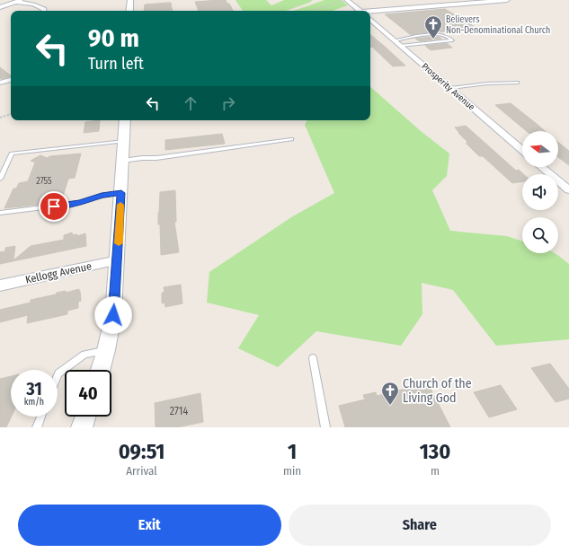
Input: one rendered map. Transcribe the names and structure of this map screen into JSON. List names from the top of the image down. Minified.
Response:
{"streets":{"street":["Prosperity Avenue","Kellogg Avenue"]},"places":{"church":["Believers Non-Denominational Church","Church of the Living God"]},"house_numbers":["2755","2714"],"north":"left","page":{"turn":["90 m","Turn left"],"speed":"31 km/h","limit":"40","eta":["09:51","Arrival","1","min","130","m"],"buttons":["Exit","Share"]}}
